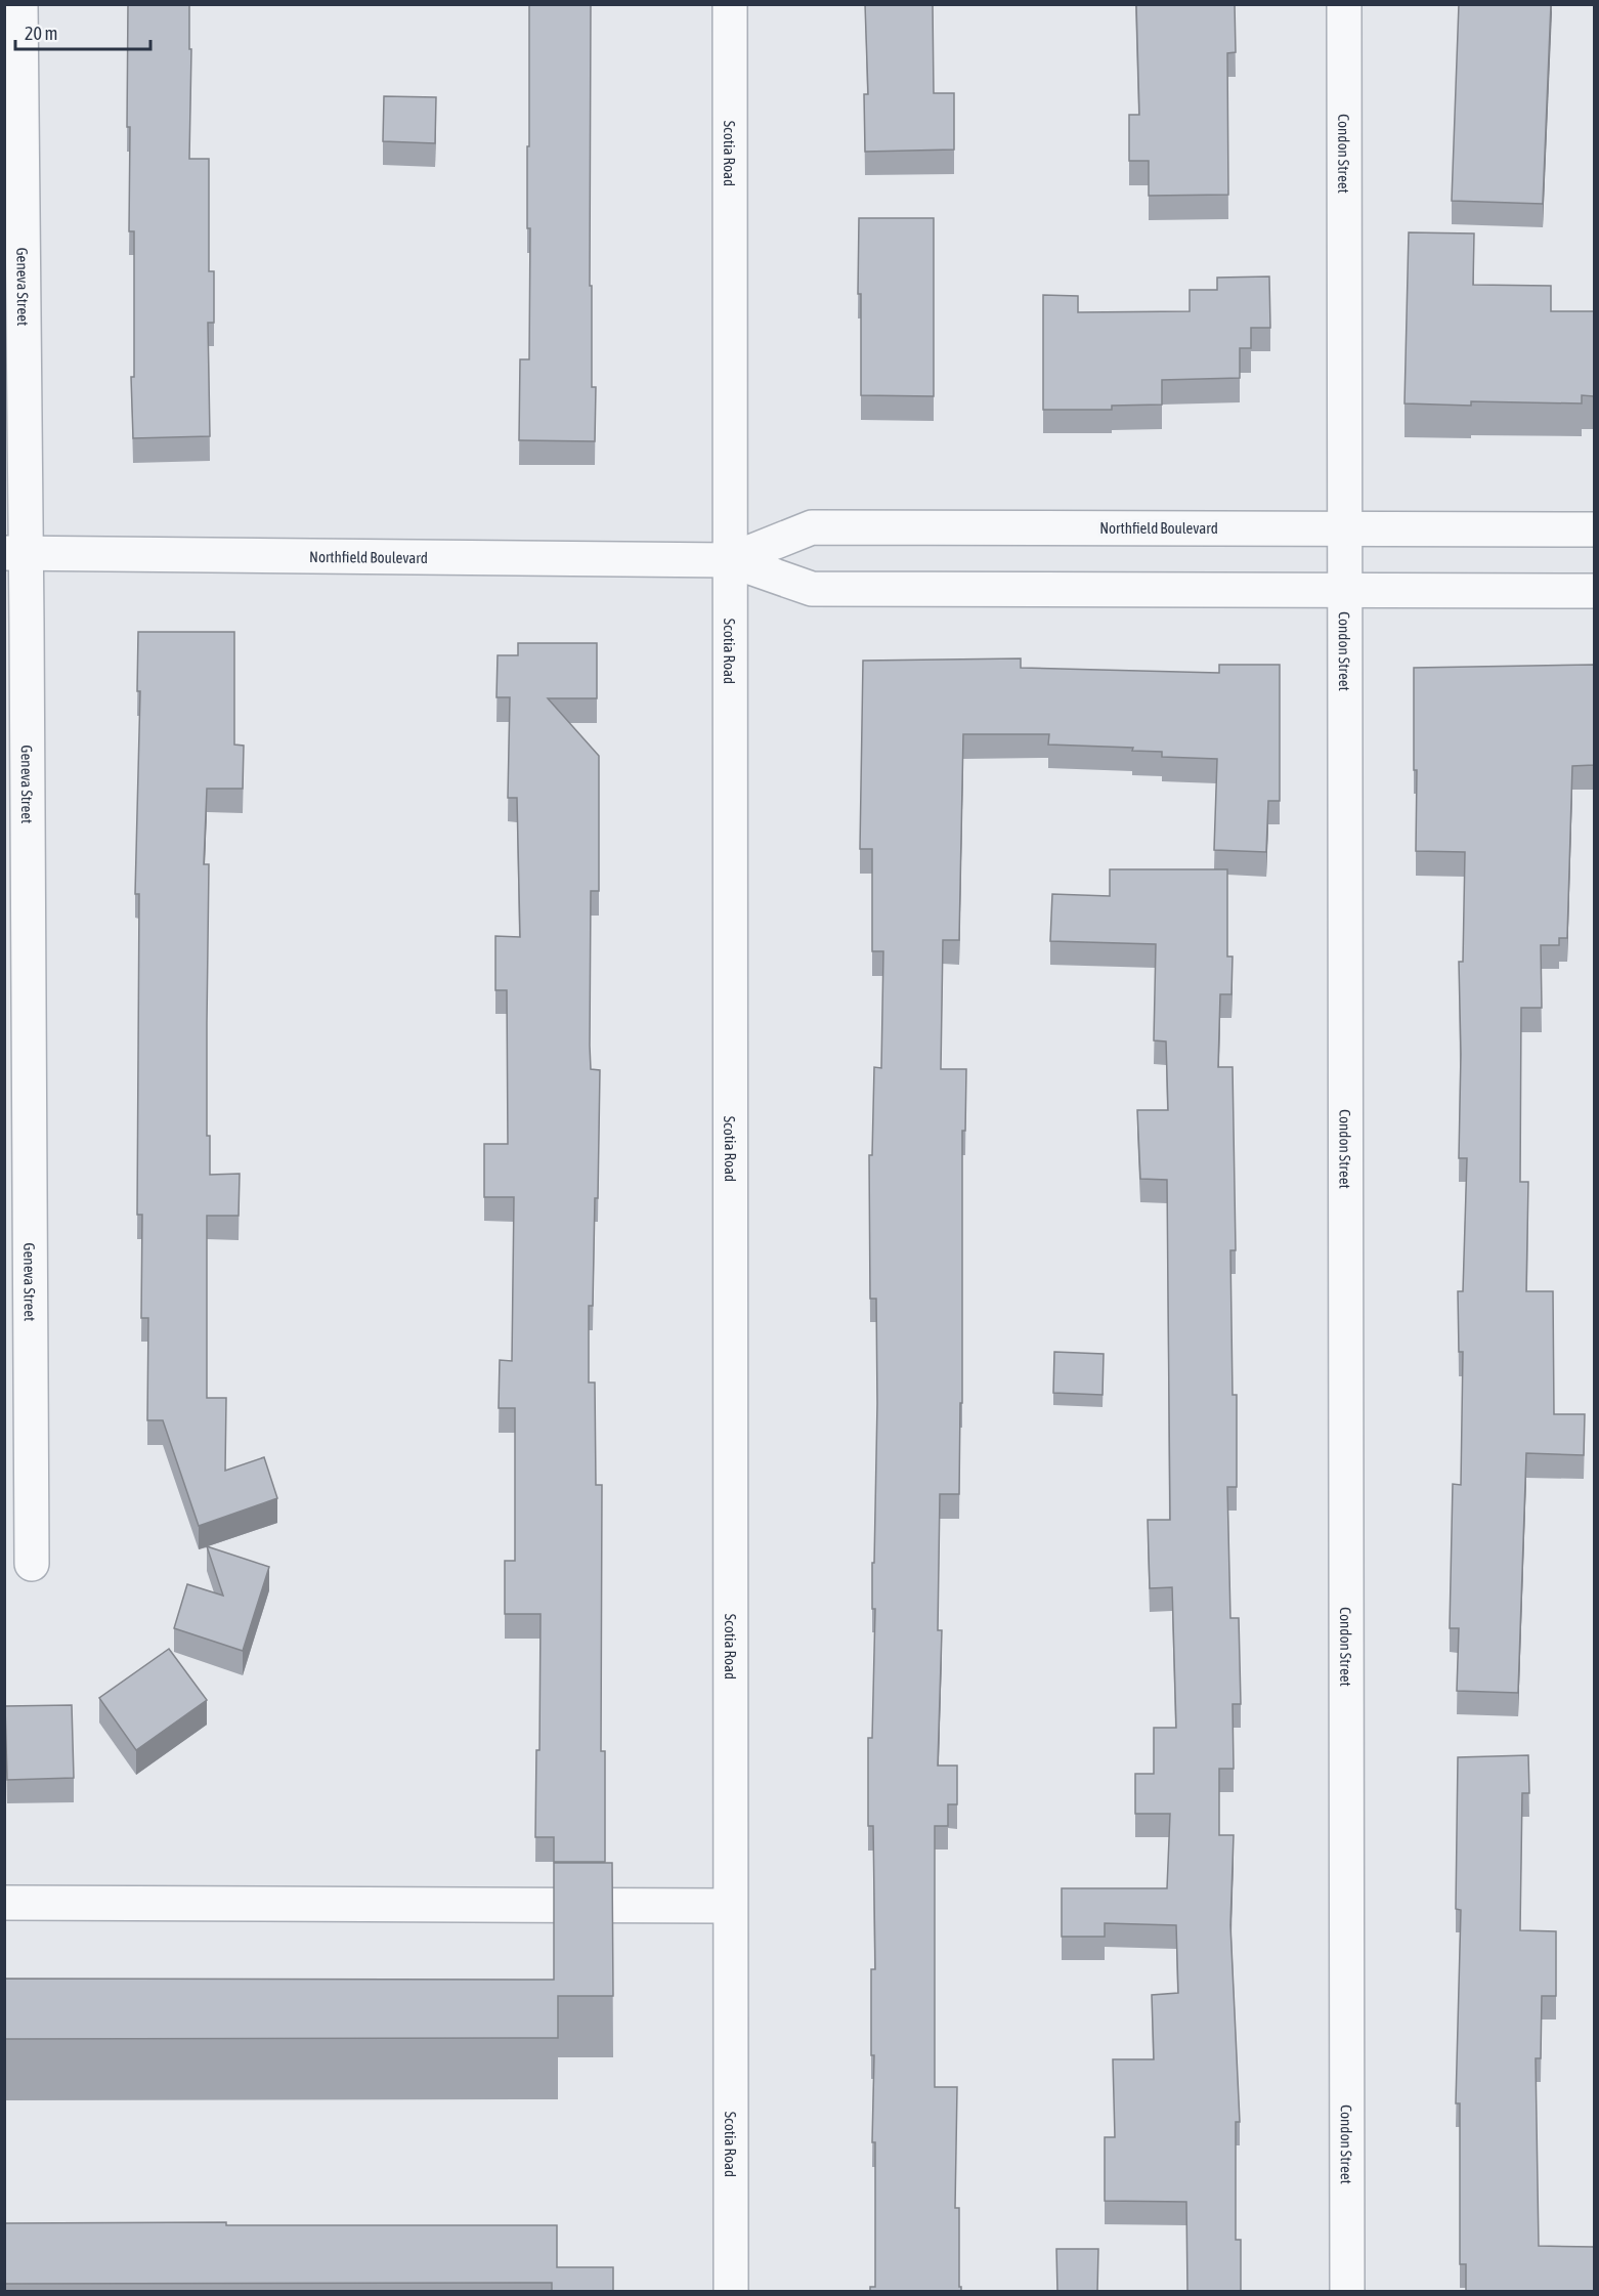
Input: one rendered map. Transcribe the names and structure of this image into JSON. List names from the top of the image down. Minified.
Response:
{"streets":{"street":["Scotia Road","Condon Street","Geneva Street","Northfield Boulevard"]},"crossings":[["Scotia Road","Northfield Boulevard"],["Condon Street","Northfield Boulevard"],["Geneva Street","Northfield Boulevard"]],"scale_bar":"20 m"}
